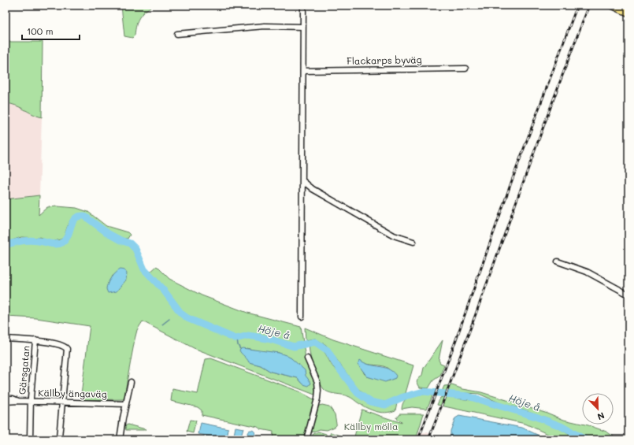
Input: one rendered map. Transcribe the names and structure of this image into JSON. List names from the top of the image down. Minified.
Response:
{"streets":{"street":["Flackarps byväg","Gärsgatan","Källby ängaväg"]},"crossings":[["Gärsgatan","Källby ängaväg"]],"water":["Höje å"],"parks":["Källby mölla"],"scale_bar":"100 m","north":"bottom right"}
